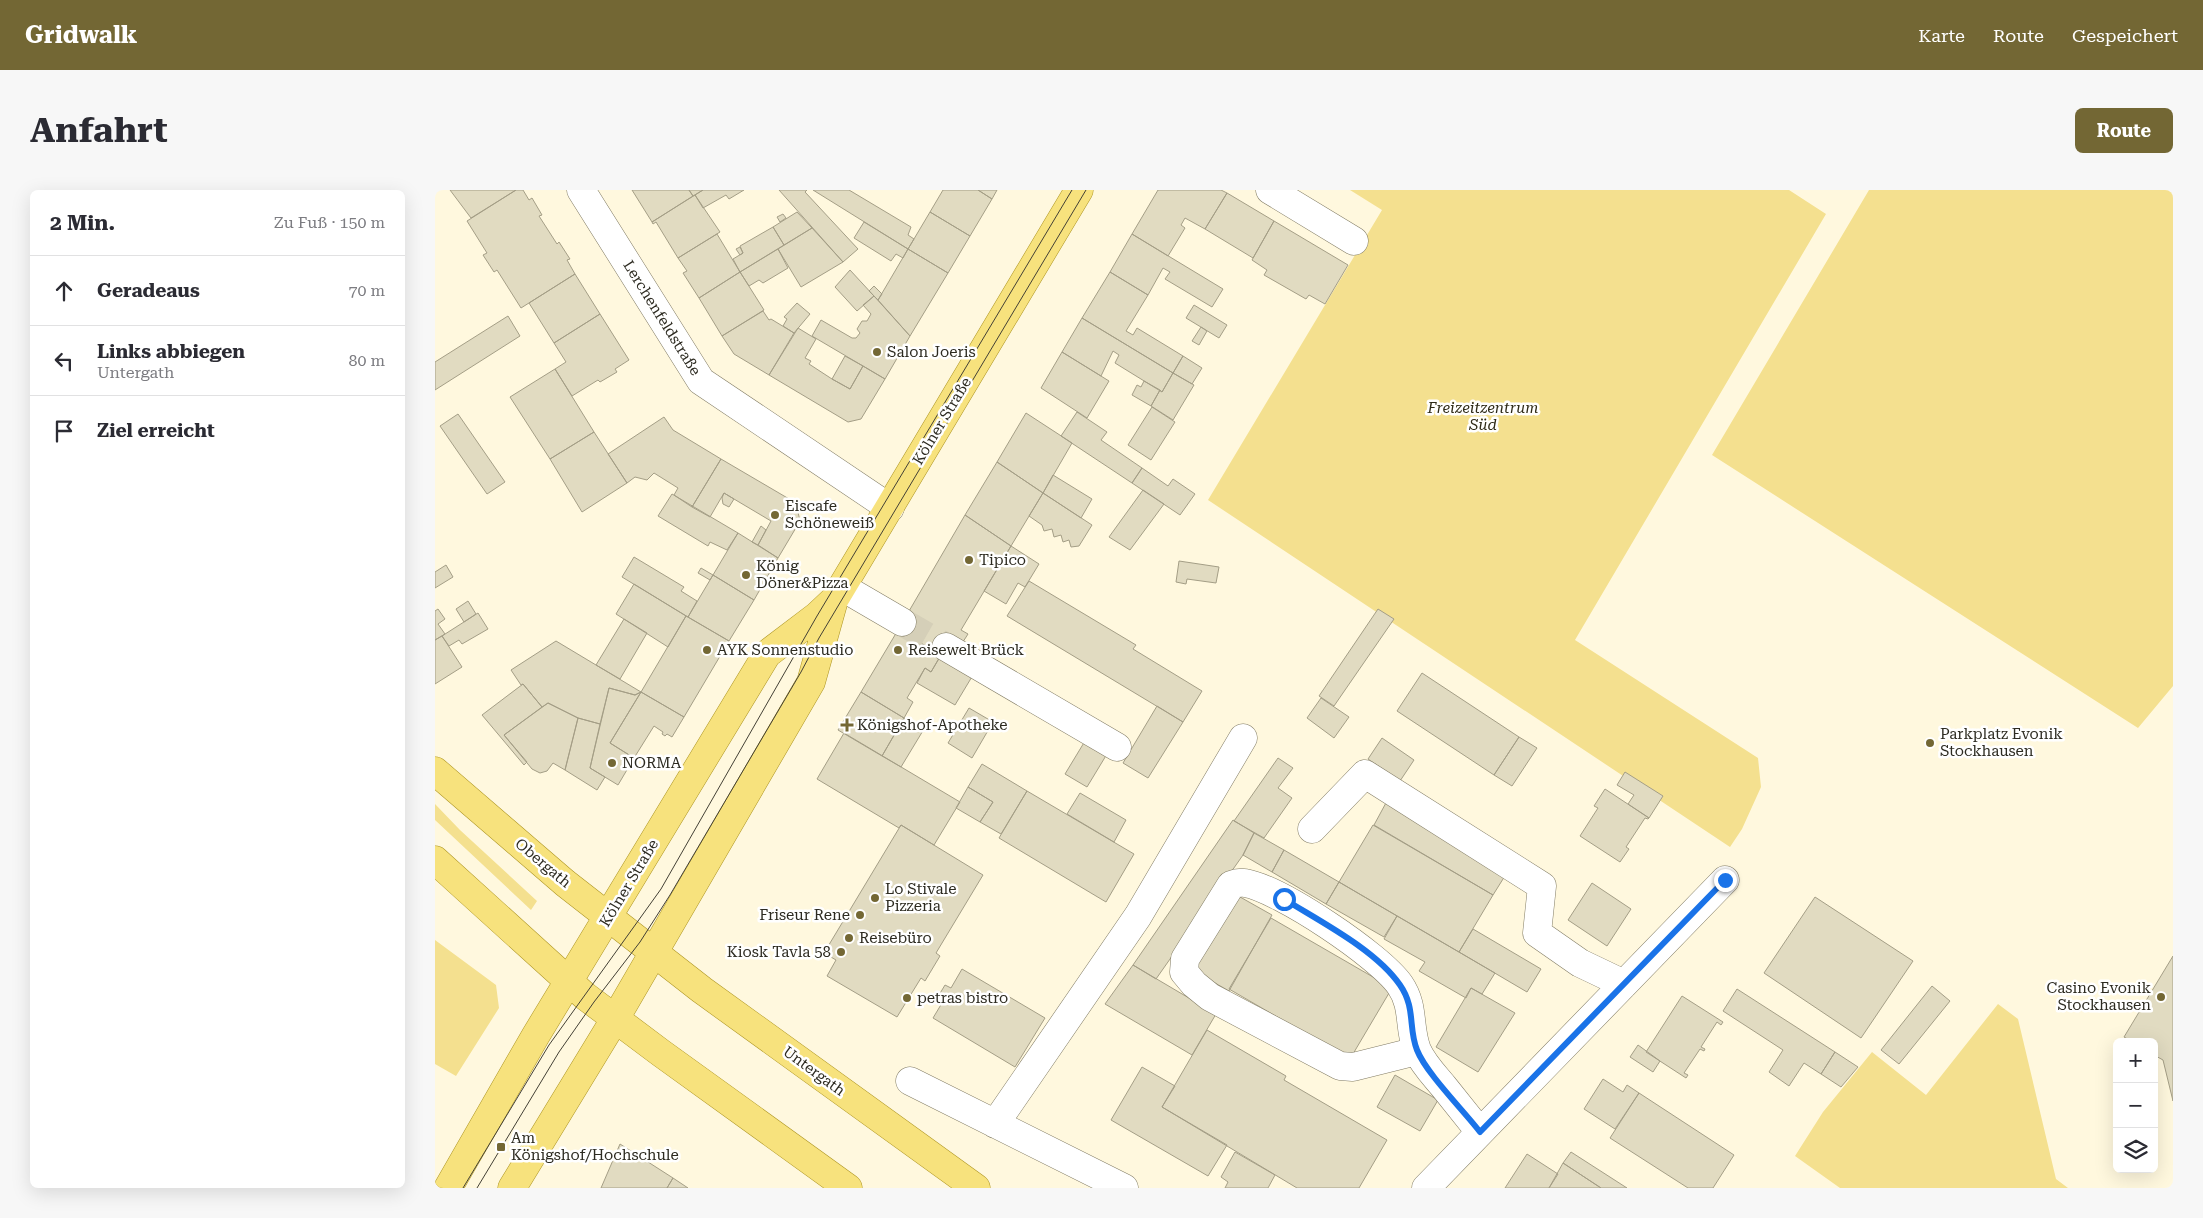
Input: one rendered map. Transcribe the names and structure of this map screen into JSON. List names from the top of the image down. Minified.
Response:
{"streets":{"main road":["Kölner Straße","Obergath","Untergath"],"street":["Lerchenfeldstraße"]},"crossings":[["Lerchenfeldstraße","Kölner Straße"],["Kölner Straße","Obergath"],["Kölner Straße","Untergath"],["Obergath","Untergath"]],"parks":["Freizeitzentrum Süd"],"places":{"other":["Salon Joeris","Eiscafe Schöneweiß","Tipico","König Döner&Pizza","AYK Sonnenstudio","Reisewelt Brück","Parkplatz Evonik Stockhausen","NORMA","Lo Stivale Pizzeria","Friseur Rene","Reisebüro","Kiosk Tavla 58","Casino Evonik Stockhausen","petras bistro"],"health":["Königshof-Apotheke"],"transit":["Am Königshof/Hochschule"]},"page":{"header":"Gridwalk","nav":["Karte","Route","Gespeichert"],"buttons":"Route","title":"Anfahrt","heading":["2 Min.","Zu Fuß · 150 m"],"list":[["Geradeaus","70 m"],["Links abbiegen","Untergath","80 m"],"Ziel erreicht"],"map_buttons":["+","−"]}}
